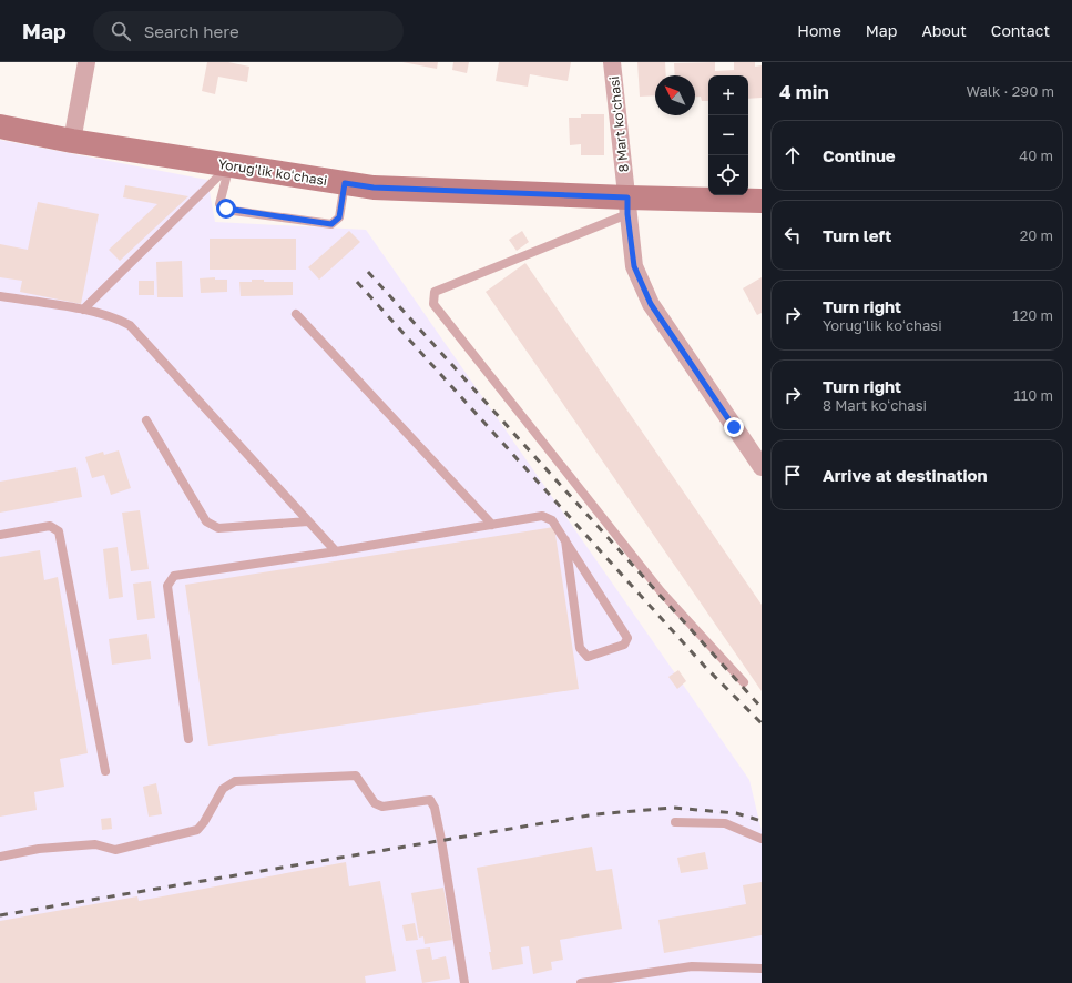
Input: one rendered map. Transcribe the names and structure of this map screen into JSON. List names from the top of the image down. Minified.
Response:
{"streets":{"main road":["Yorug'lik koʻchasi"],"street":["8 Mart koʻchasi"]},"crossings":[["8 Mart koʻchasi","Yorug'lik koʻchasi"]],"north":"top left","page":{"header":"Map","search":"Search here","nav":["Home","Map","About","Contact"],"heading":["4 min","Walk · 290 m"],"map_buttons":["+","−"],"list":[["Continue","40 m"],["Turn left","20 m"],["Turn right","Yorug'lik koʻchasi","120 m"],["Turn right","8 Mart koʻchasi","110 m"],"Arrive at destination"]}}
